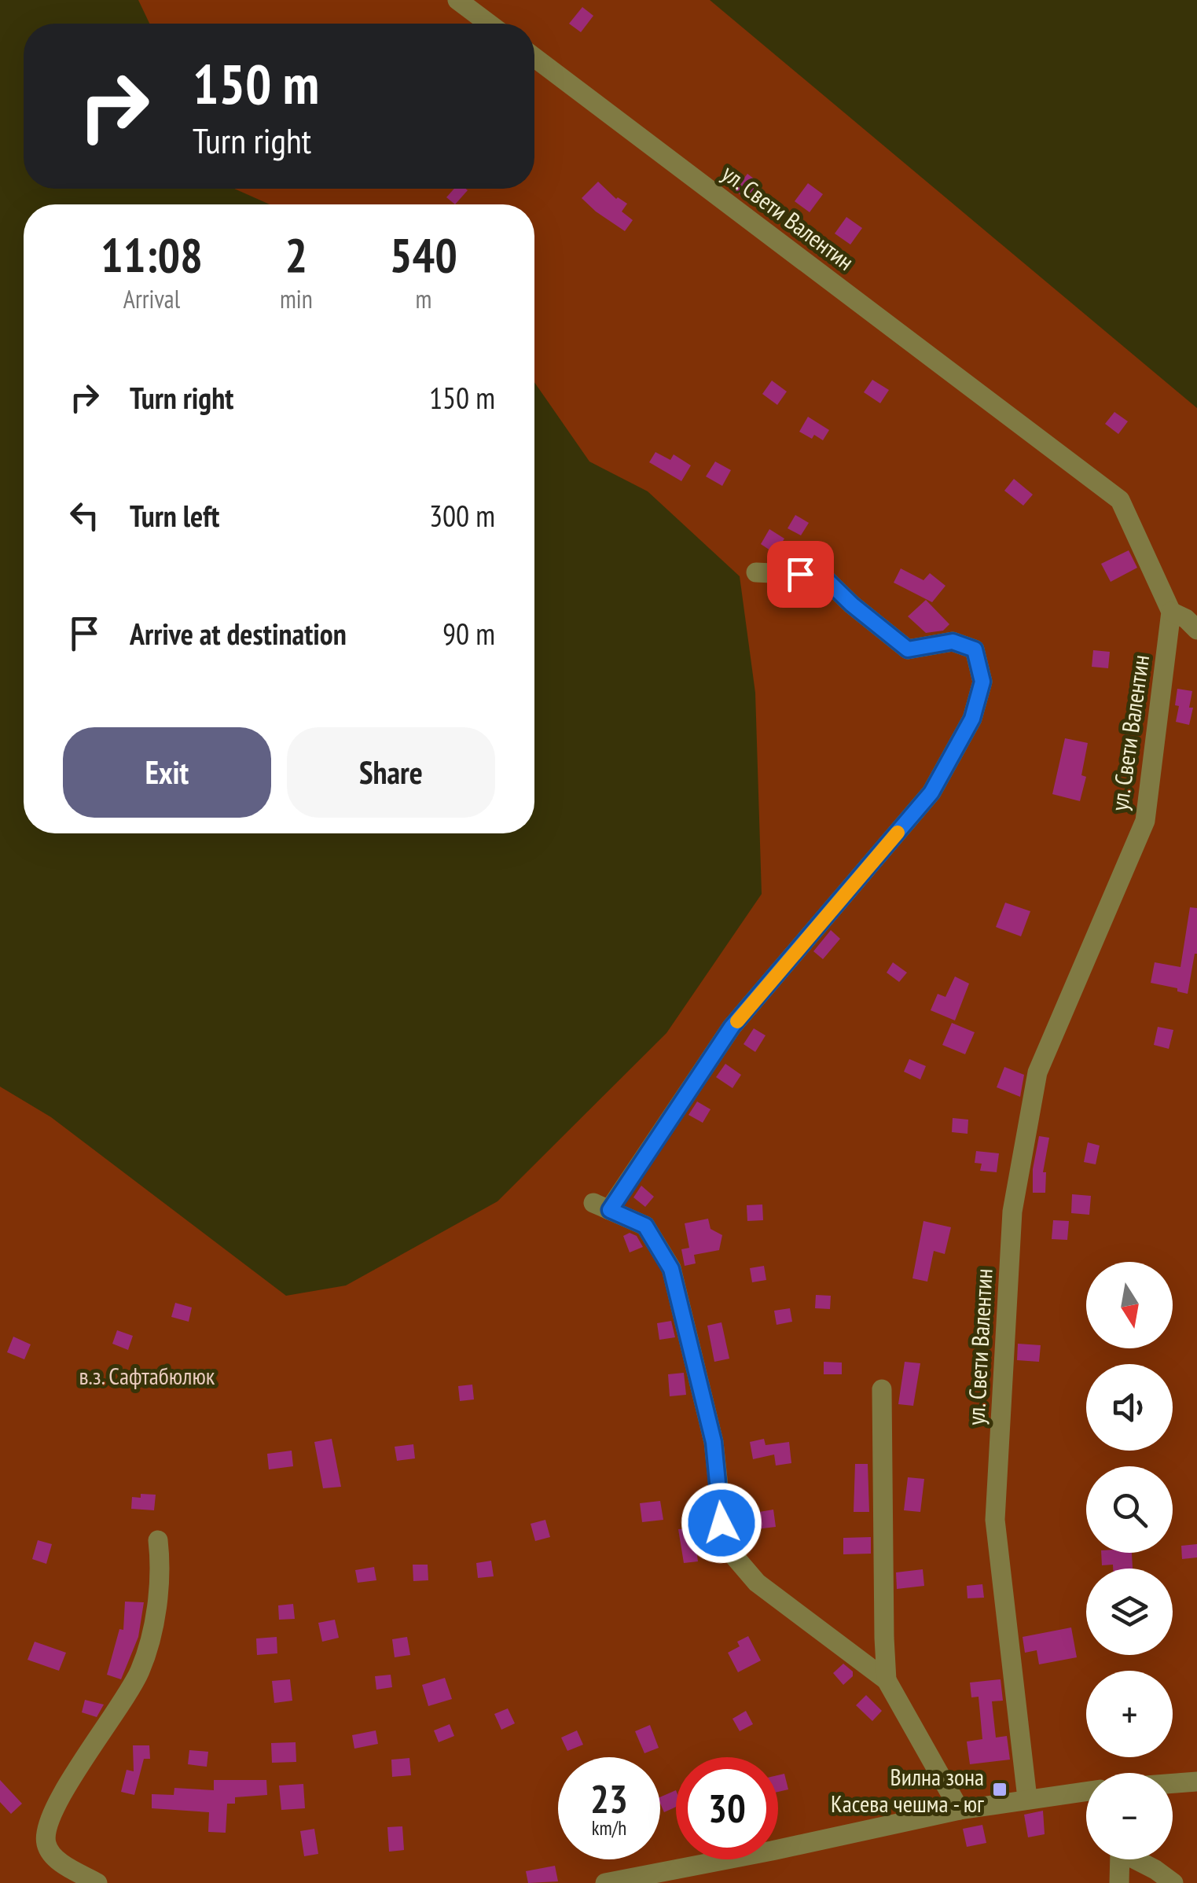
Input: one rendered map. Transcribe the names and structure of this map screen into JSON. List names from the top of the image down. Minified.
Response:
{"streets":{"street":["ул. Свети Валентин"]},"parks":["в.з. Сафтабюлюк"],"places":{"transit":["Вилна зона Касева чешма - юг"]},"north":"bottom","page":{"turn":["150 m","Turn right"],"eta":["11:08","Arrival","2","min","540","m"],"list":[{"name":"Turn right","value":"150 m"},{"name":"Turn left","value":"300 m"},{"name":"Arrive at destination","value":"90 m"}],"buttons":["Exit","Share"],"map_buttons":["+","−"],"speed":"23 km/h","limit":"30"}}
